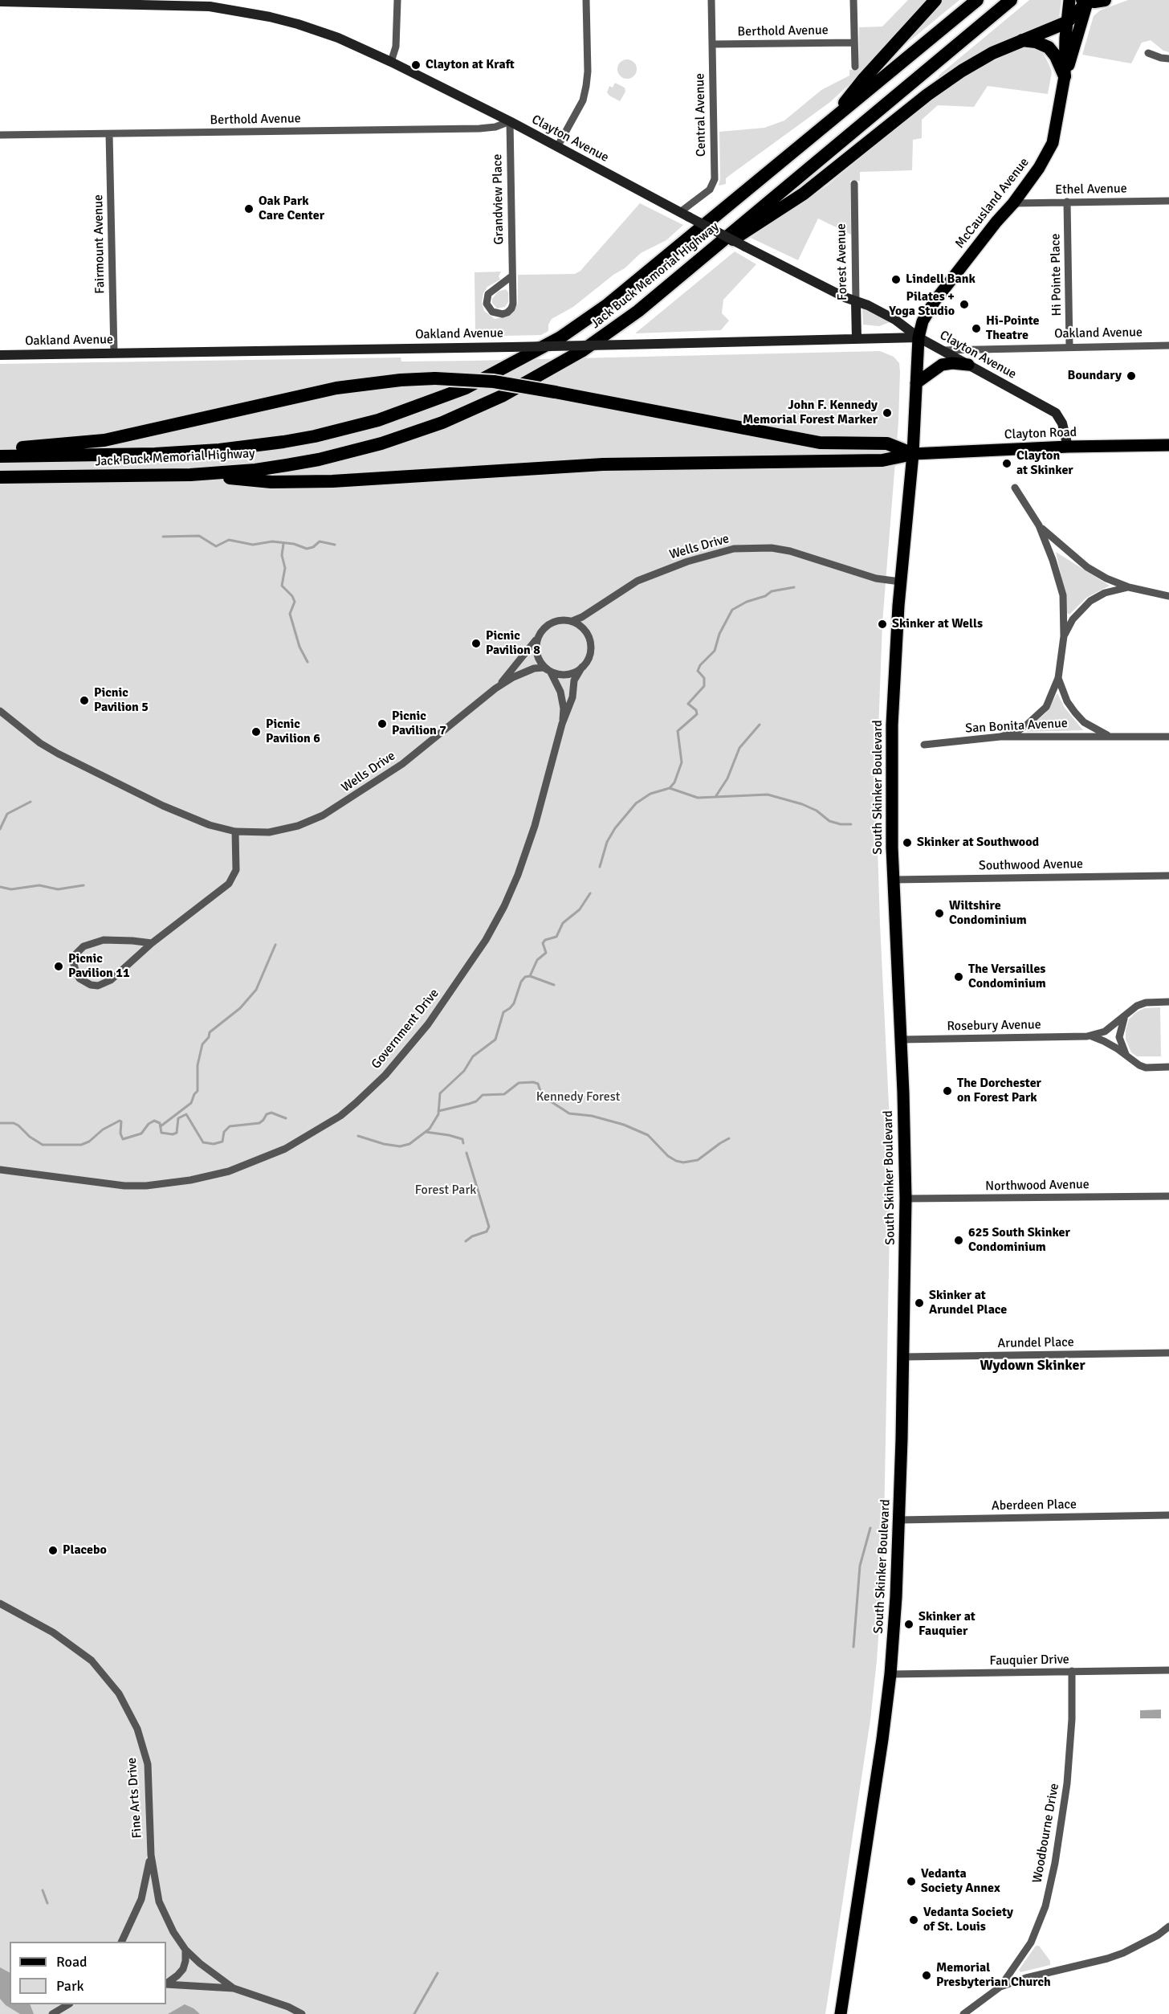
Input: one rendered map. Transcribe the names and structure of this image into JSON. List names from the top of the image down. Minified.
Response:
{"streets":{"highway":["Jack Buck Memorial Highway"],"main road":["McCausland Avenue","Clayton Road","South Skinker Boulevard"],"street":["Berthold Avenue","Central Avenue","Clayton Avenue","Ethel Avenue","Grandview Place","Fairmount Avenue","Forest Avenue","Hi Pointe Place","Oakland Avenue","Wells Drive","San Bonita Avenue","Southwood Avenue","Rosebury Avenue","Government Drive","Northwood Avenue","Arundel Place","Aberdeen Place","Fauquier Drive","Fine Arts Drive","Woodbourne Drive"]},"crossings":[["Berthold Avenue","Central Avenue"],["Berthold Avenue","Clayton Avenue"],["Berthold Avenue","Grandview Place"],["Berthold Avenue","Fairmount Avenue"],["Central Avenue","Clayton Avenue"],["Clayton Avenue","Grandview Place"],["Clayton Avenue","McCausland Avenue"],["Clayton Avenue","Forest Avenue"],["Clayton Avenue","Oakland Avenue"],["Clayton Avenue","Clayton Road"],["Clayton Avenue","South Skinker Boulevard"],["Ethel Avenue","McCausland Avenue"],["Ethel Avenue","Hi Pointe Place"],["McCausland Avenue","Oakland Avenue"],["McCausland Avenue","South Skinker Boulevard"],["Fairmount Avenue","Oakland Avenue"],["Forest Avenue","Oakland Avenue"],["Hi Pointe Place","Oakland Avenue"],["Oakland Avenue","South Skinker Boulevard"],["Clayton Road","South Skinker Boulevard"],["Wells Drive","South Skinker Boulevard"],["Wells Drive","Government Drive"],["South Skinker Boulevard","Southwood Avenue"],["South Skinker Boulevard","Rosebury Avenue"],["South Skinker Boulevard","Northwood Avenue"],["South Skinker Boulevard","Arundel Place"],["South Skinker Boulevard","Aberdeen Place"],["South Skinker Boulevard","Fauquier Drive"],["Fauquier Drive","Woodbourne Drive"]],"districts":["Wydown Skinker"],"parks":["Kennedy Forest","Forest Park"],"places":["Clayton at Kraft","Oak Park Care Center","Lindell Bank","Pilates + Yoga Studio","Hi-Pointe Theatre","Boundary","John F. Kennedy Memorial Forest Marker","Clayton at Skinker","Skinker at Wells","Picnic Pavilion 8","Picnic Pavilion 5","Picnic Pavilion 7","Picnic Pavilion 6","Skinker at Southwood","Wiltshire Condominium","Picnic Pavilion 11","The Versailles Condominium","The Dorchester on Forest Park","625 South Skinker Condominium","Skinker at Arundel Place","Placebo","Skinker at Fauquier","Vedanta Society Annex","Vedanta Society of St. Louis","Memorial Presbyterian Church"],"legend":["Road","Park"]}
